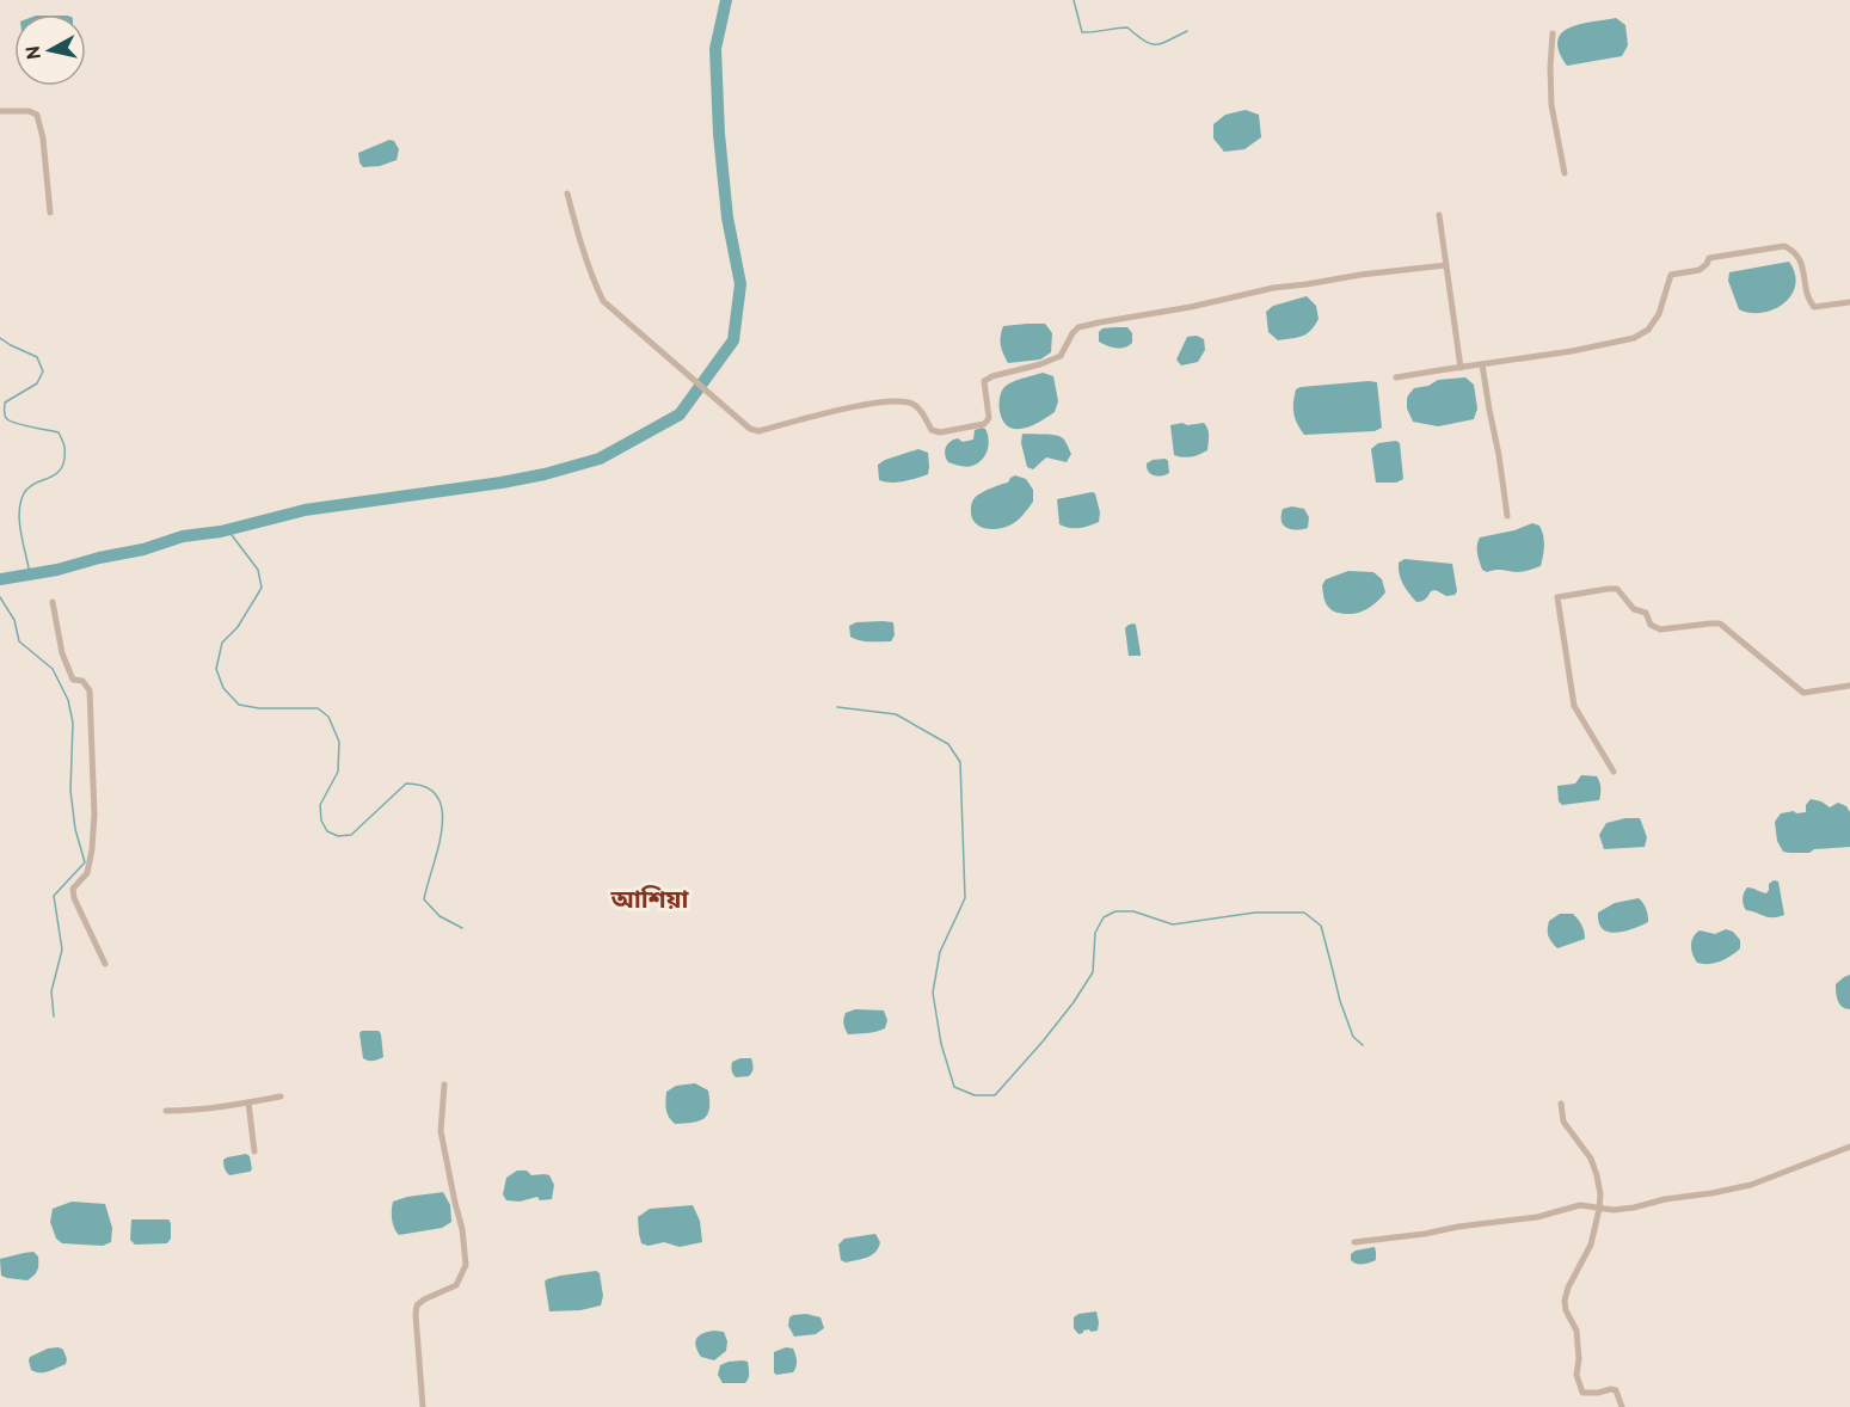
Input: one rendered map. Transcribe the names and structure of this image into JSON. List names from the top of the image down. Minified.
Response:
{"districts":["আশিয়া"],"north":"left"}
